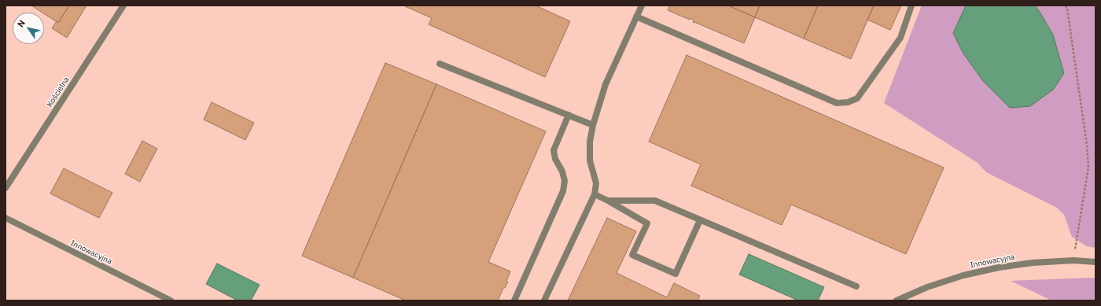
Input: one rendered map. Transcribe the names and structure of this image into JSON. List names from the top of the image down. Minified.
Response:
{"streets":{"street":["Kościelna","Innowacyjna"]},"north":"top left"}
